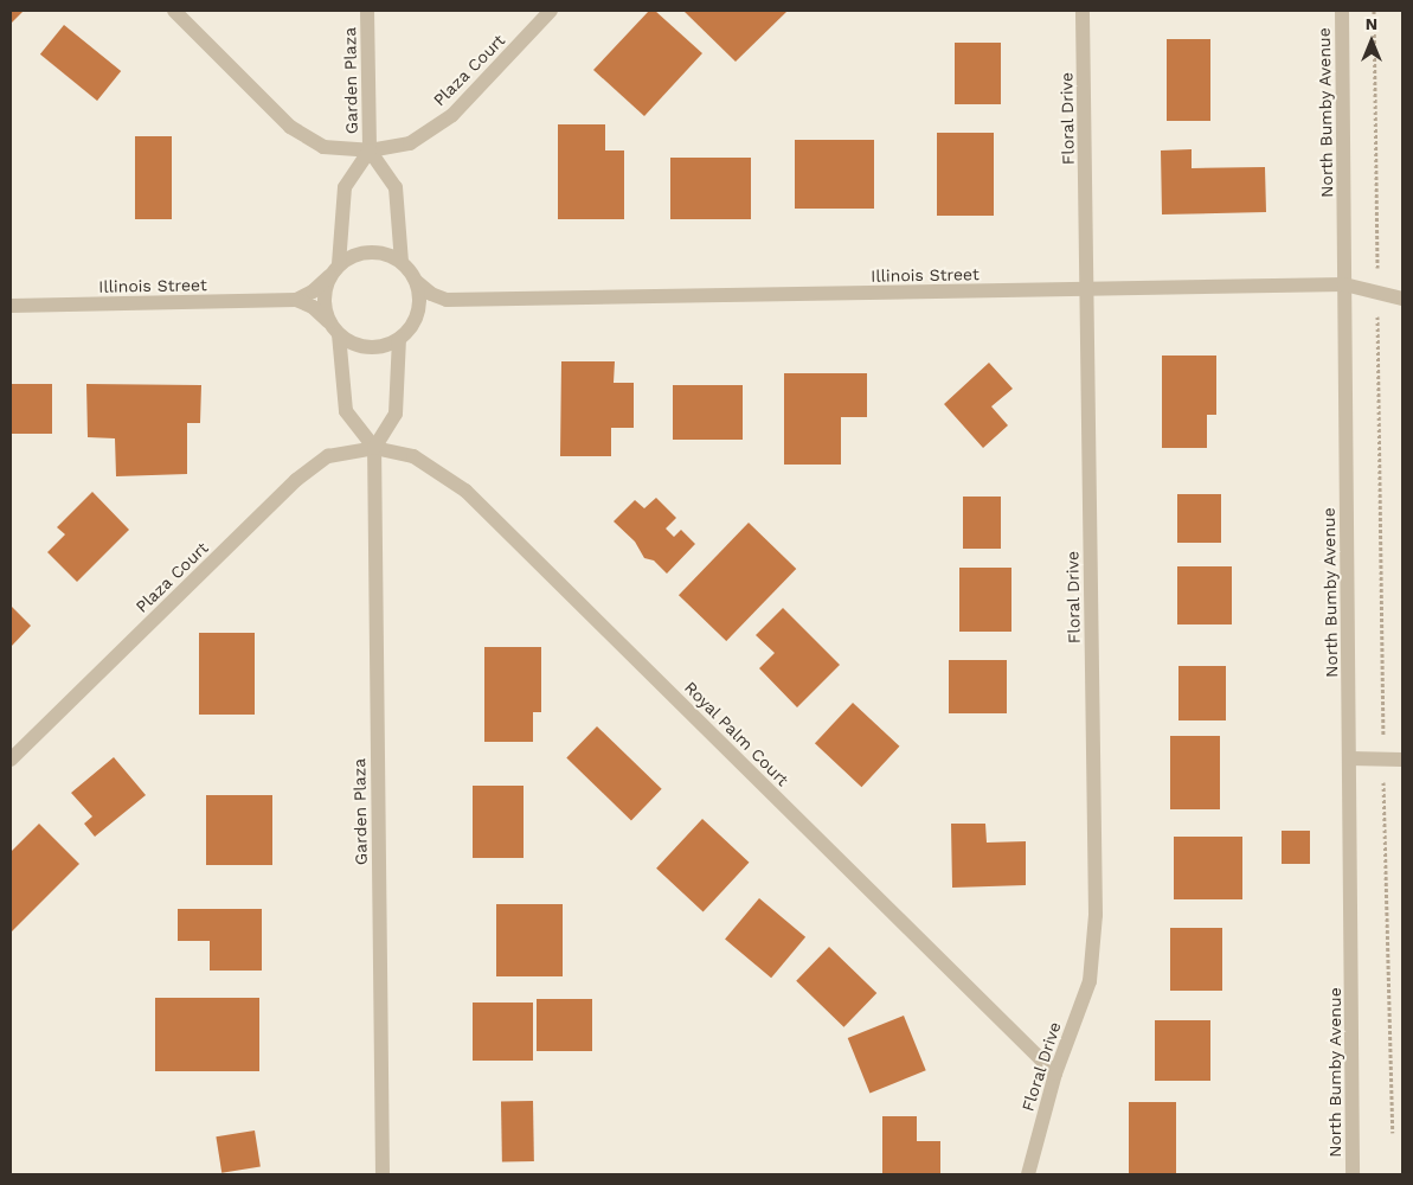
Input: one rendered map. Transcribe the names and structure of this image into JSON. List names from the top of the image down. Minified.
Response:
{"streets":{"street":["Plaza Court","Garden Plaza","North Bumby Avenue","Floral Drive","Illinois Street","Royal Palm Court"]},"crossings":[["Plaza Court","Garden Plaza"],["Plaza Court","Royal Palm Court"],["Garden Plaza","Royal Palm Court"],["North Bumby Avenue","Illinois Street"],["Floral Drive","Illinois Street"],["Floral Drive","Royal Palm Court"]],"north":"top"}
